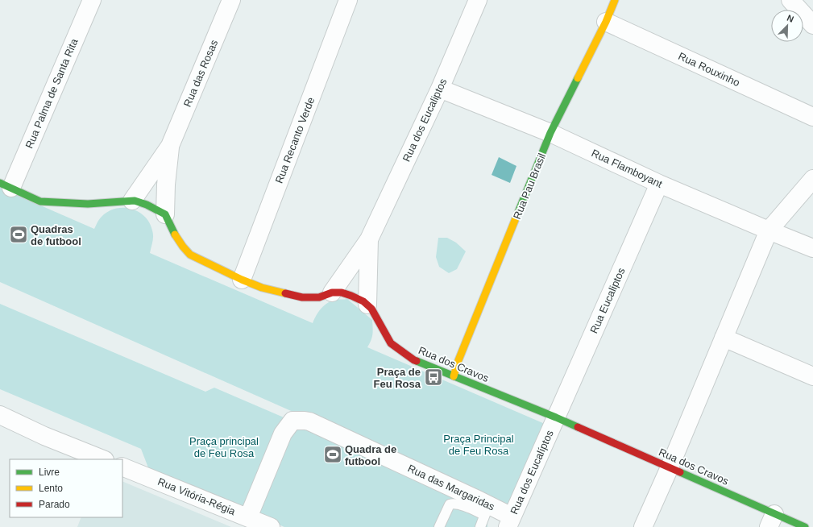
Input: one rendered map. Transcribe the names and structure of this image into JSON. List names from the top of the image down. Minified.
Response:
{"streets":{"street":["Rua Rouxinho","Rua das Rosas","Rua Palma de Santa Rita","Rua dos Eucaliptos","Rua Recanto Verde","Rua Flamboyant","Rua Pau Brasil","Rua Eucaliptos","Rua dos Cravos","Rua dos Eucalíptos","Rua das Margaridas","Rua Vitória-Régia"]},"crossings":[["Rua Rouxinho","Rua Pau Brasil"],["Rua das Rosas","Rua dos Cravos"],["Rua dos Eucaliptos","Rua Flamboyant"],["Rua dos Eucaliptos","Rua dos Cravos"],["Rua Recanto Verde","Rua dos Cravos"],["Rua Flamboyant","Rua Pau Brasil"],["Rua Flamboyant","Rua Eucaliptos"],["Rua Pau Brasil","Rua dos Cravos"],["Rua Eucaliptos","Rua dos Cravos"],["Rua Eucaliptos","Rua dos Eucalíptos"],["Rua dos Cravos","Rua dos Eucalíptos"],["Rua dos Eucalíptos","Rua das Margaridas"],["Rua das Margaridas","Rua Vitória-Régia"]],"parks":["Praça Principal de Feu Rosa","Praça principal de Feu Rosa"],"places":{"sports":["Quadras de futbool","Quadra de futbool"],"bus stop":["Praça de Feu Rosa"]},"legend":["Livre","Lento","Parado"],"north":"top right"}
